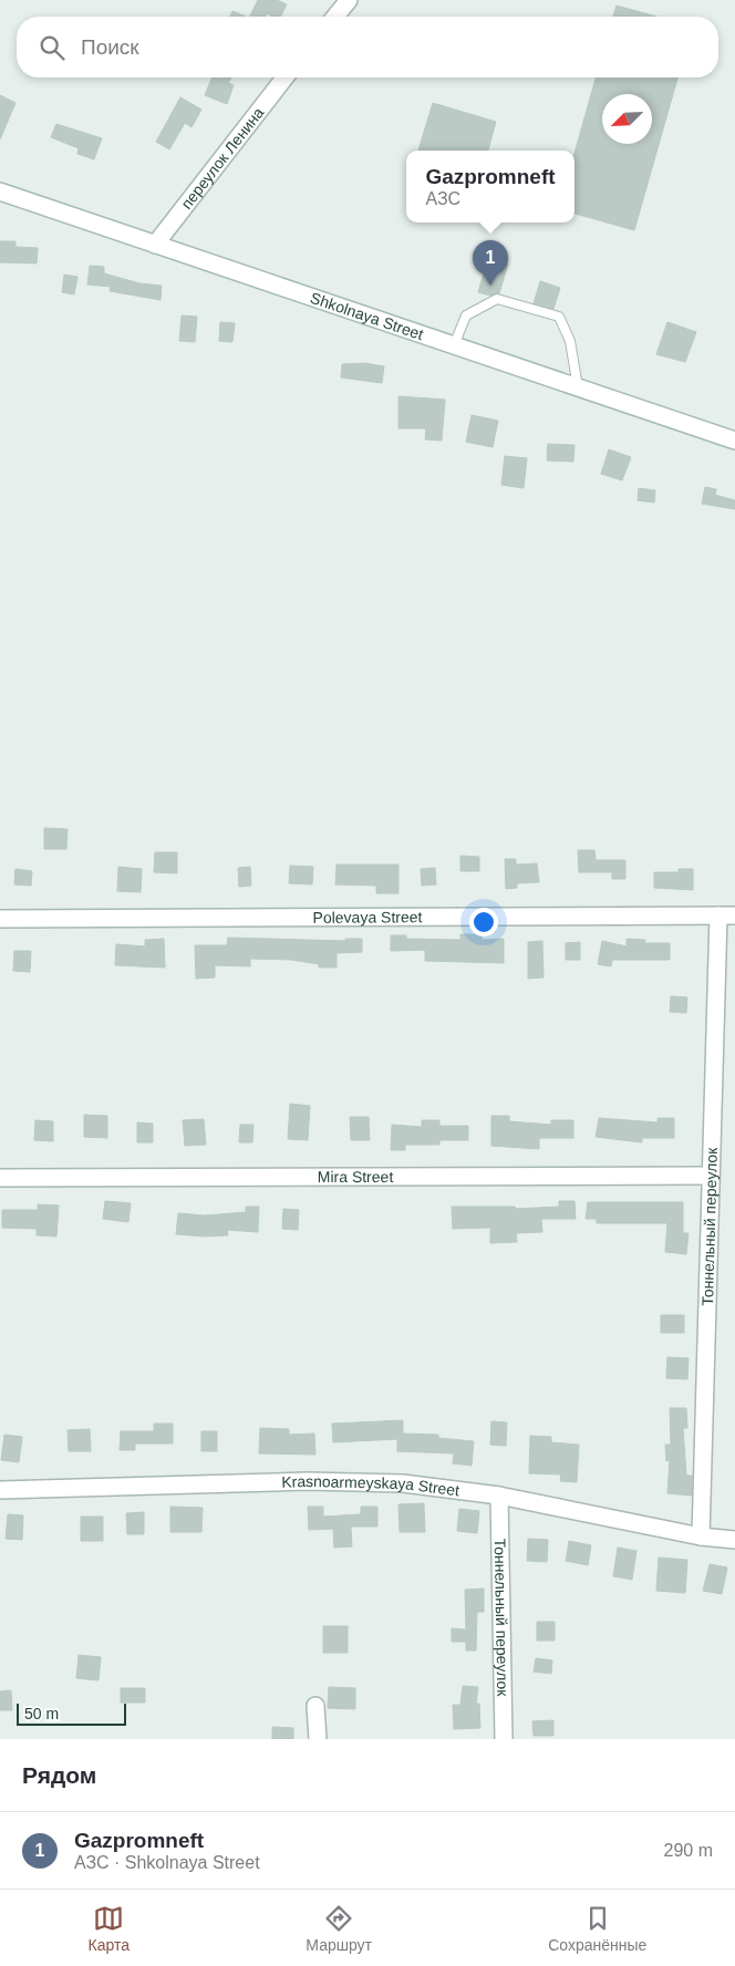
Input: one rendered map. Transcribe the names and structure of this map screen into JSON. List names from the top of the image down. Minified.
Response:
{"streets":{"street":["переулок Ленина","Shkolnaya Street","Polevaya Street","Mira Street","Тоннельный переулок","Krasnoarmeyskaya Street"]},"crossings":[["переулок Ленина","Shkolnaya Street"],["Polevaya Street","Тоннельный переулок"],["Mira Street","Тоннельный переулок"],["Тоннельный переулок","Krasnoarmeyskaya Street"]],"scale_bar":"50 m","north":"bottom left","page":{"search":"Поиск","popup":["Gazpromneft","АЗС"],"pins":"1","scale":"50 m","heading":"Рядом","list":[{"mark":"1","name":"Gazpromneft","note":"АЗС · Shkolnaya Street","value":"290 m"}],"nav":["Карта","Маршрут","Сохранённые"]}}
